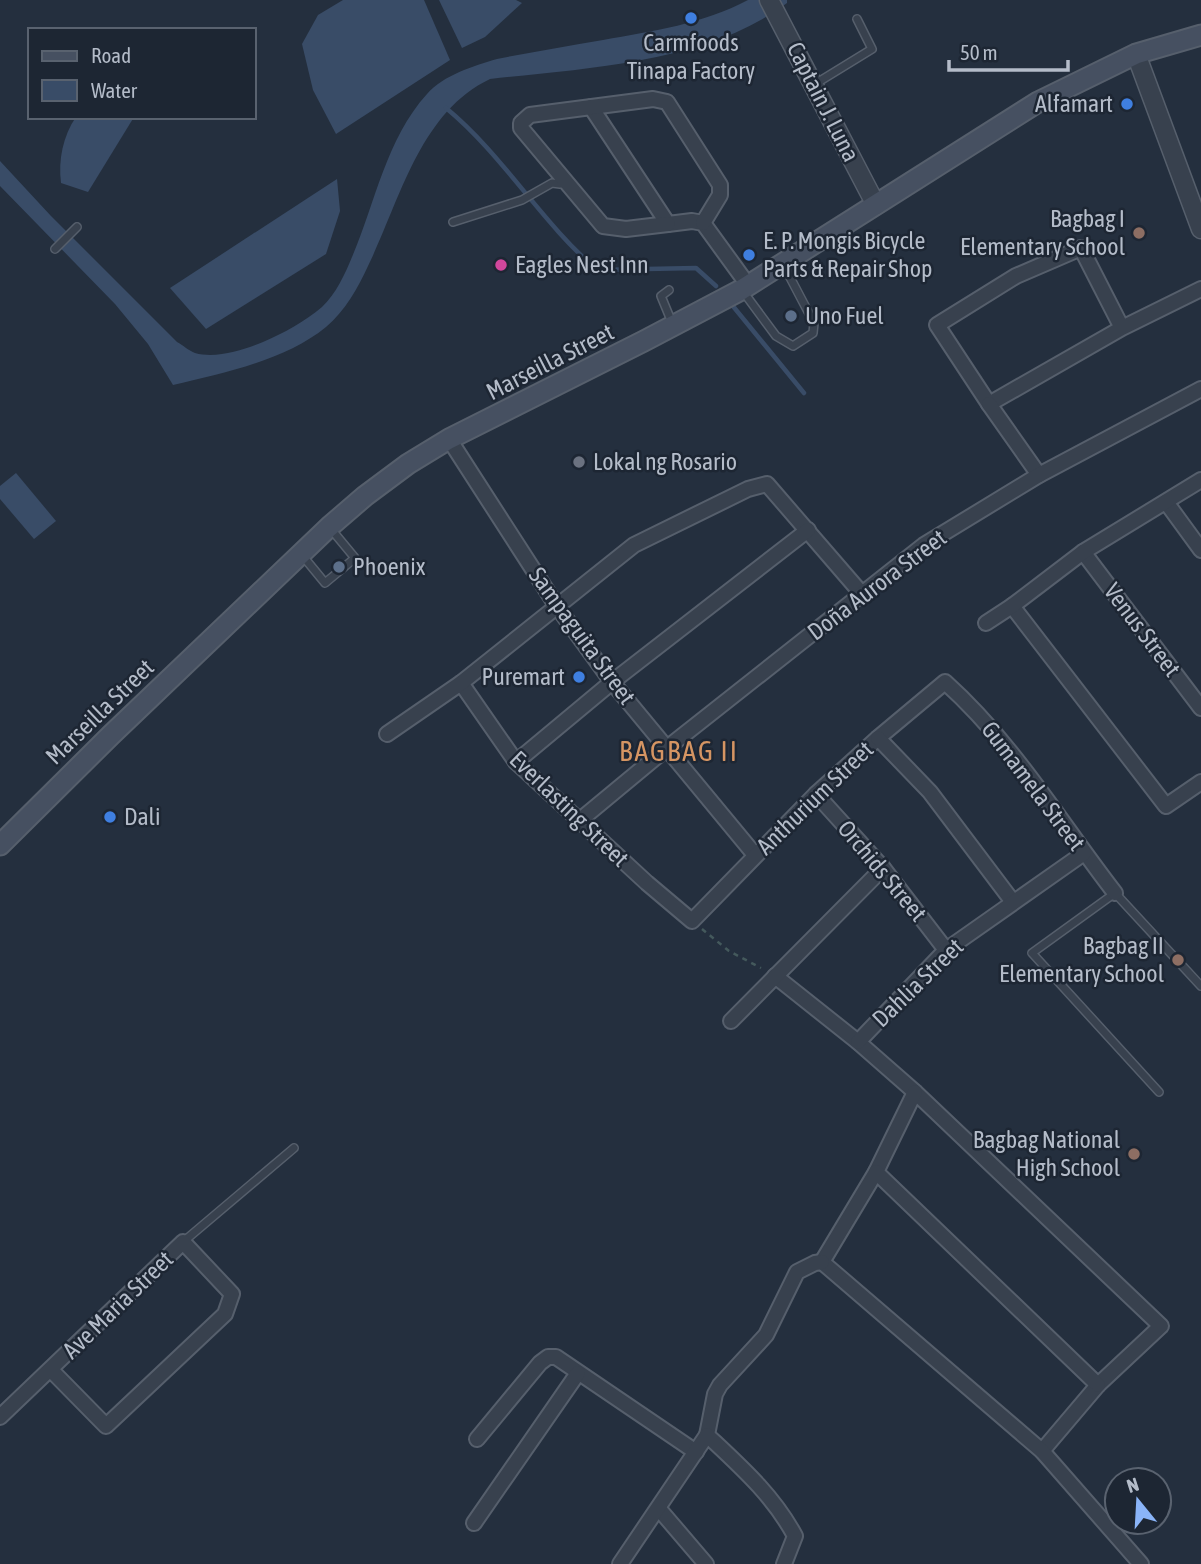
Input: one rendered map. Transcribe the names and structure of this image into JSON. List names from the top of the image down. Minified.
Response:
{"streets":{"main road":["Marseilla Street"],"street":["Captain J. Luna","Doña Aurora Street","Venus Street","Sampaguita Street","Gumamela Street","Anthurium Street","Everlasting Street","Orchids Street","Dahlia Street","Ave Maria Street"]},"crossings":[["Captain J. Luna","Marseilla Street"],["Marseilla Street","Sampaguita Street"],["Doña Aurora Street","Sampaguita Street"],["Doña Aurora Street","Everlasting Street"],["Sampaguita Street","Anthurium Street"],["Gumamela Street","Anthurium Street"],["Gumamela Street","Dahlia Street"],["Anthurium Street","Everlasting Street"],["Anthurium Street","Orchids Street"],["Orchids Street","Dahlia Street"]],"districts":["BAGBAG II"],"places":["Carmfoods Tinapa Factory","Alfamart","Bagbag I Elementary School","E. P. Mongis Bicycle Parts & Repair Shop","Eagles Nest Inn","Uno Fuel","Lokal ng Rosario","Phoenix","Puremart","Dali","Bagbag II Elementary School","Bagbag National High School"],"legend":["Road","Water"],"scale_bar":"50 m","north":"top"}
